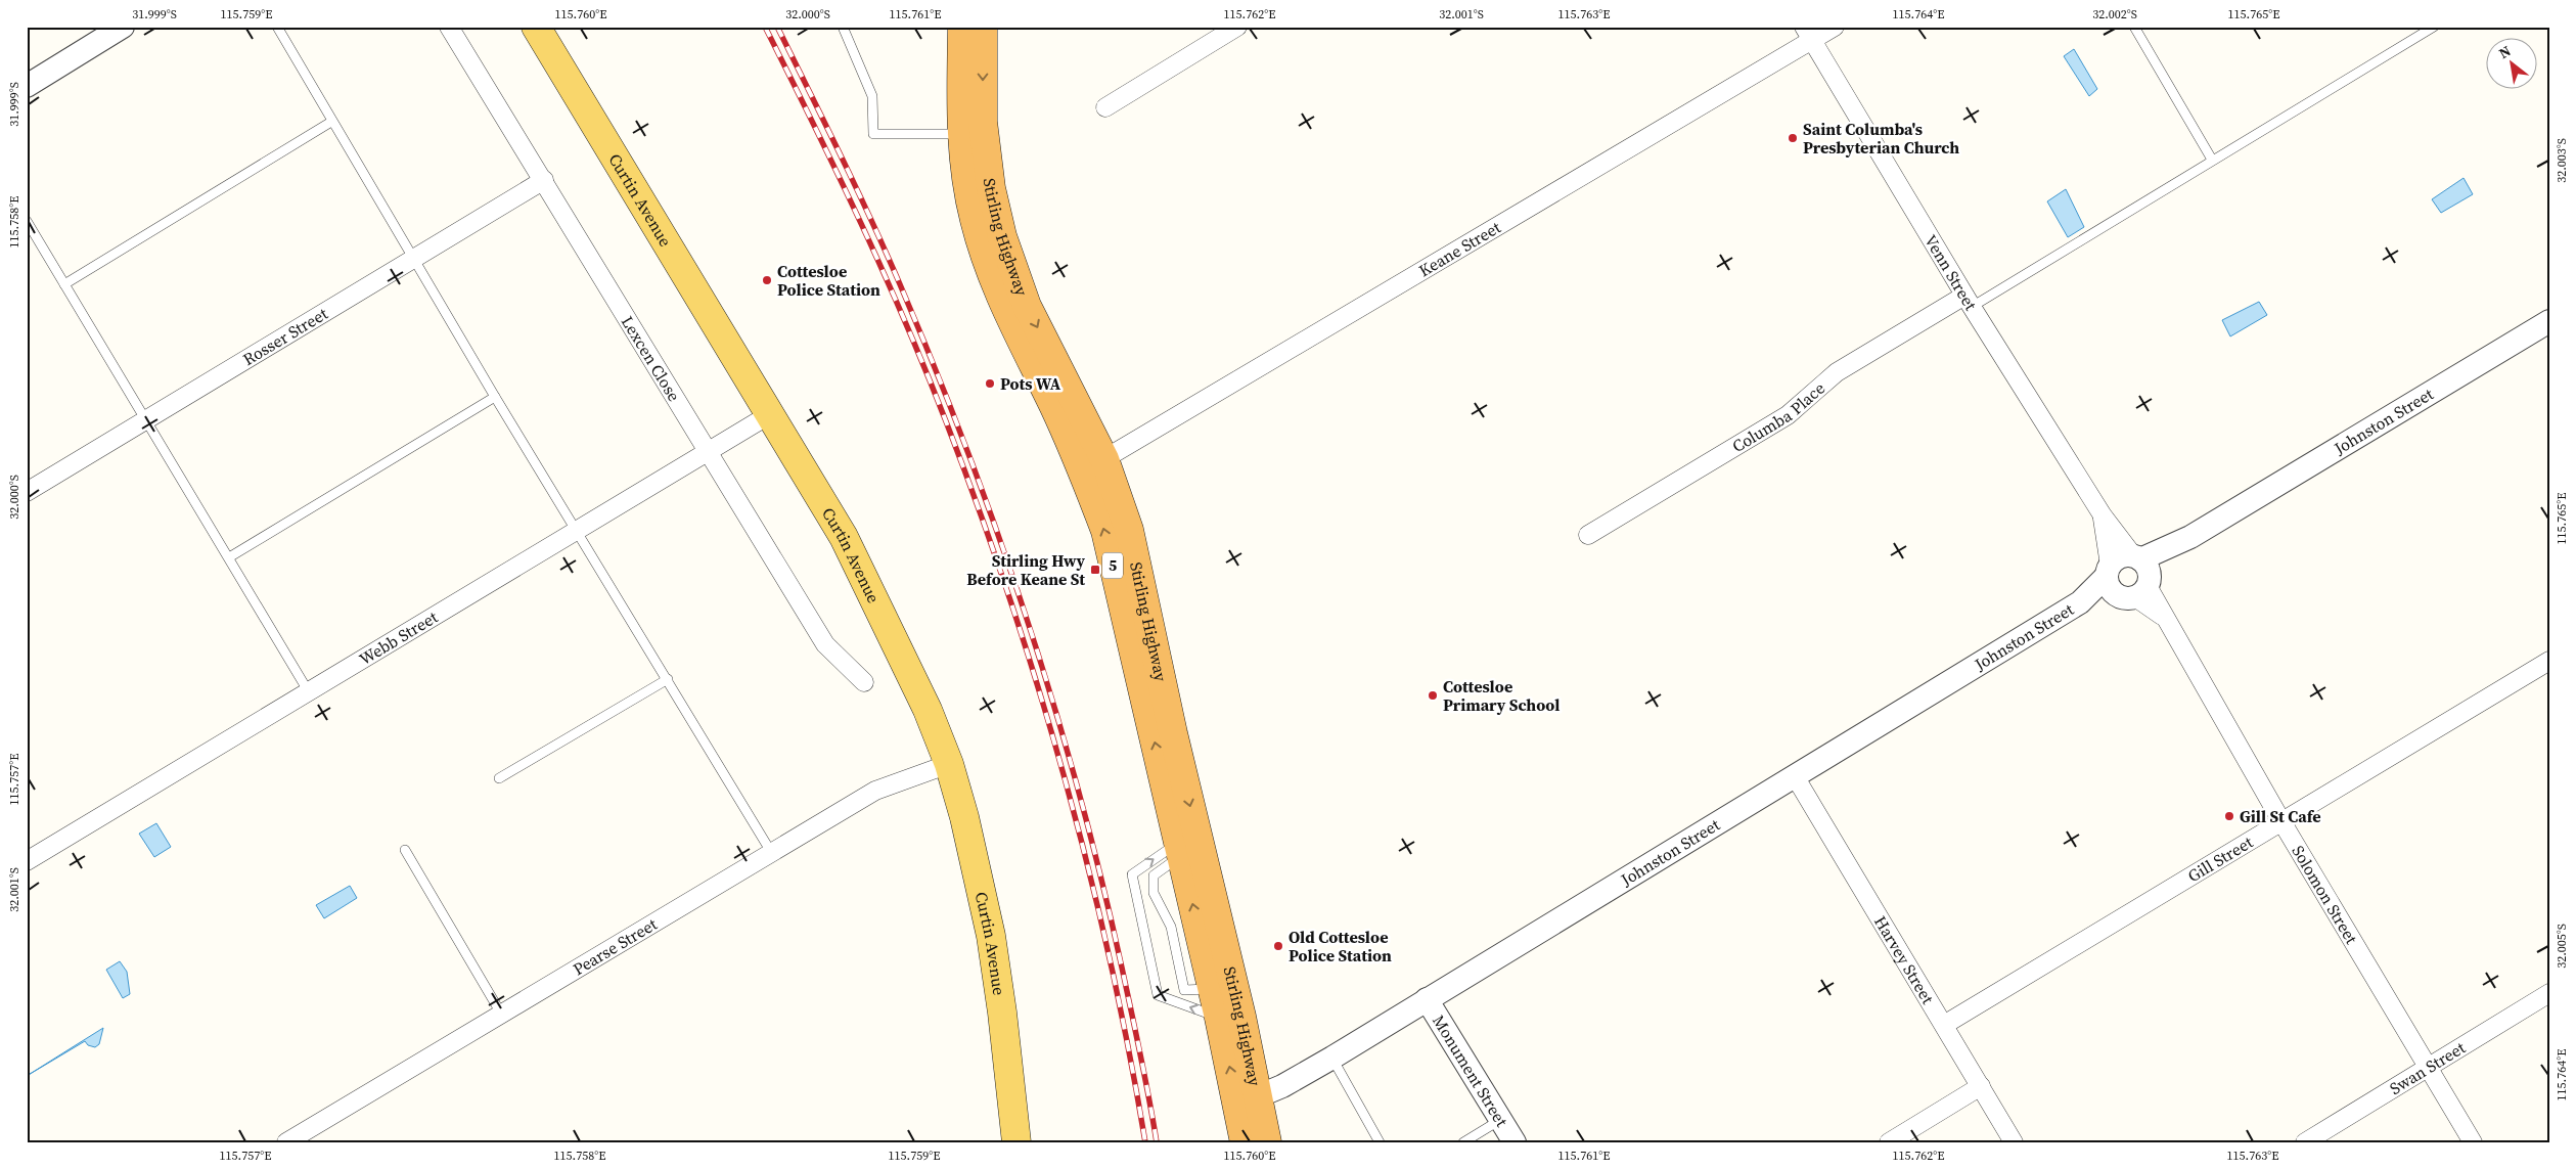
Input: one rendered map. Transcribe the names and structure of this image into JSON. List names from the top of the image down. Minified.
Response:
{"streets":{"highway":["Stirling Highway","5"],"main road":["Curtin Avenue"],"street":["Keane Street","Venn Street","Rosser Street","Lexcen Close","Columba Place","Johnston Street","Webb Street","Gill Street","Solomon Street","Pearse Street","Harvey Street","Swan Street","Monument Street"]},"crossings":[["Curtin Avenue","Webb Street"],["Curtin Avenue","Pearse Street"],["Stirling Highway","Keane Street"],["Stirling Highway","Johnston Street"],["Keane Street","Venn Street"],["Venn Street","Columba Place"],["Venn Street","Johnston Street"],["Venn Street","Solomon Street"],["Rosser Street","Lexcen Close"],["Lexcen Close","Webb Street"],["Johnston Street","Solomon Street"],["Johnston Street","Harvey Street"],["Johnston Street","Monument Street"],["Gill Street","Solomon Street"],["Gill Street","Harvey Street"],["Solomon Street","Swan Street"]],"places":{"other":["Saint Columba's Presbyterian Church","Cottesloe Police Station","Pots WA","Cottesloe Primary School","Gill St Cafe","Old Cottesloe Police Station"],"transit":["Stirling Hwy Before Keane St"]},"north":"top left","coordinates":["31.999°S","115.759°E","115.760°E","32.000°S","115.761°E","115.762°E","32.001°S","115.763°E","115.764°E","32.002°S","115.765°E","32.003°S","115.758°E","115.757°E","32.005°S"]}
